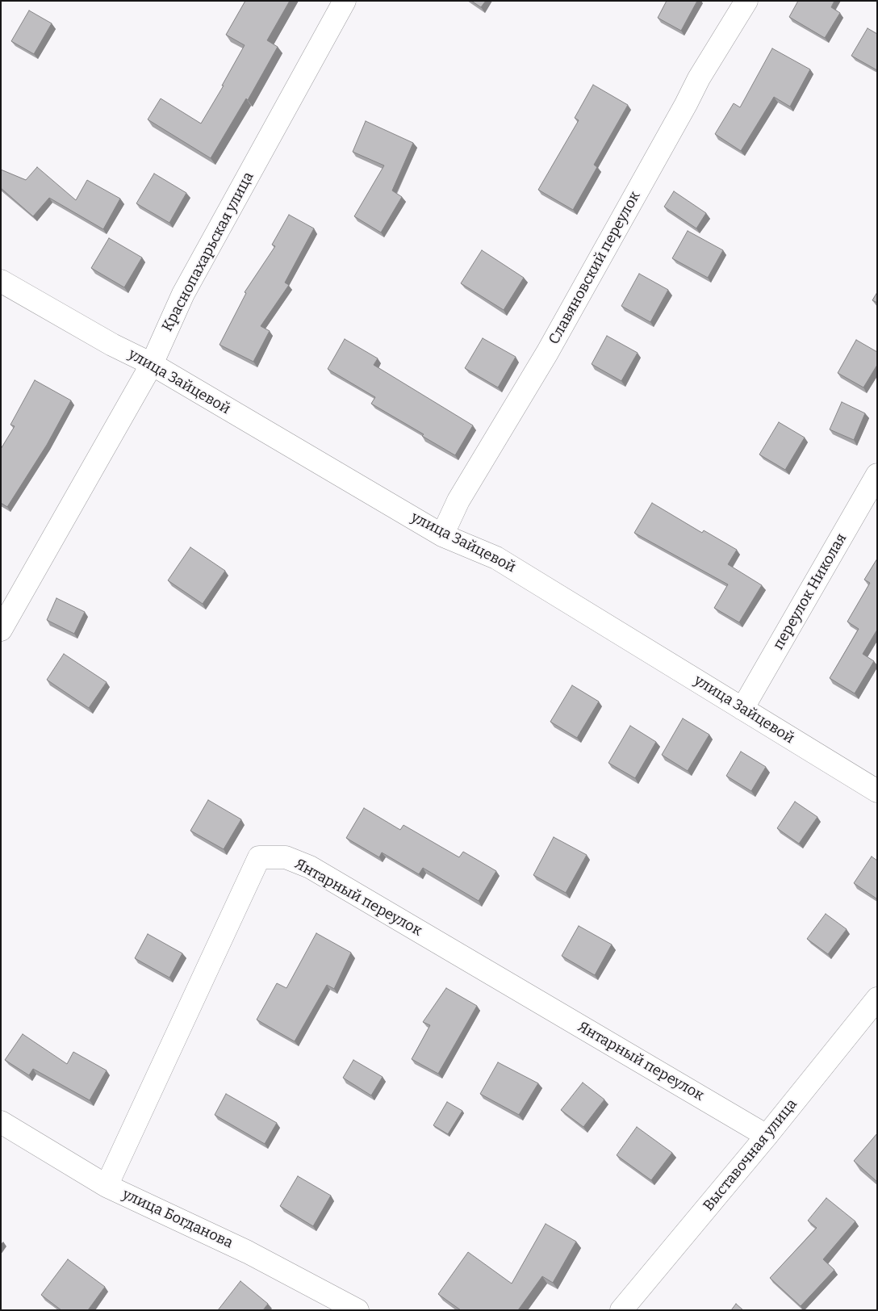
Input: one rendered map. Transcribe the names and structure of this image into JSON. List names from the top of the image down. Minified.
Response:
{"streets":{"street":["Краснопахарьская улица","Славяновский переулок","улица Зайцевой","переулок Николая","Янтарный переулок","Выставочная улица","улица Богданова"]},"crossings":[["Краснопахарьская улица","улица Зайцевой"],["Славяновский переулок","улица Зайцевой"],["улица Зайцевой","переулок Николая"],["Янтарный переулок","Выставочная улица"],["Янтарный переулок","улица Богданова"]]}
